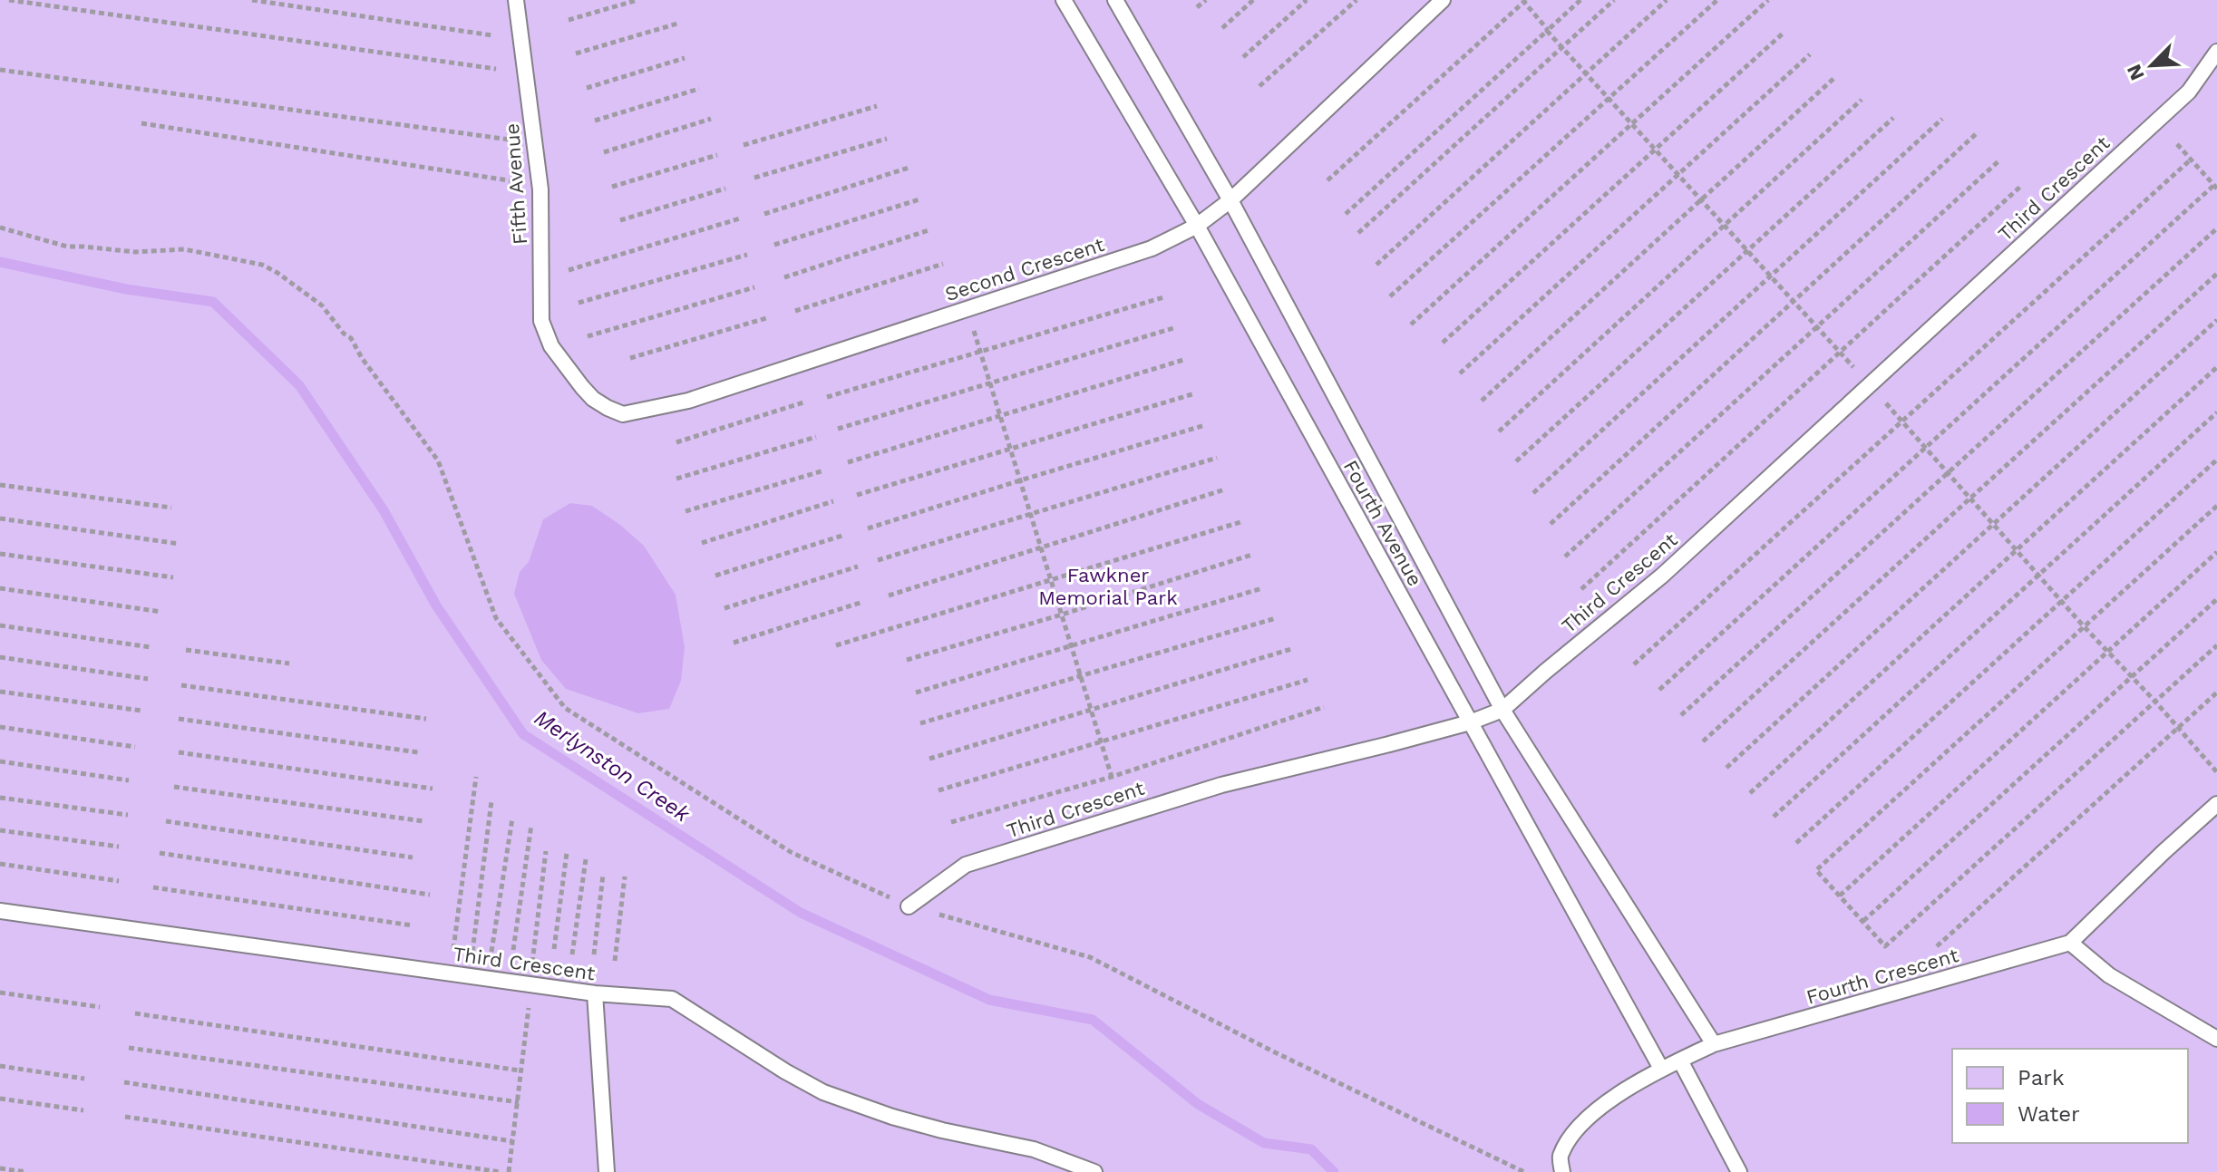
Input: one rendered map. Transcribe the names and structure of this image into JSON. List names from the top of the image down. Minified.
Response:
{"streets":{"lane":["Fifth Avenue","Third Crescent","Second Crescent","Fourth Avenue","Fourth Crescent"]},"crossings":[["Fifth Avenue","Second Crescent"],["Third Crescent","Fourth Avenue"],["Second Crescent","Fourth Avenue"],["Fourth Avenue","Fourth Crescent"]],"water":["Merlynston Creek"],"parks":["Fawkner Memorial Park"],"legend":["Park","Water"],"north":"bottom left"}
